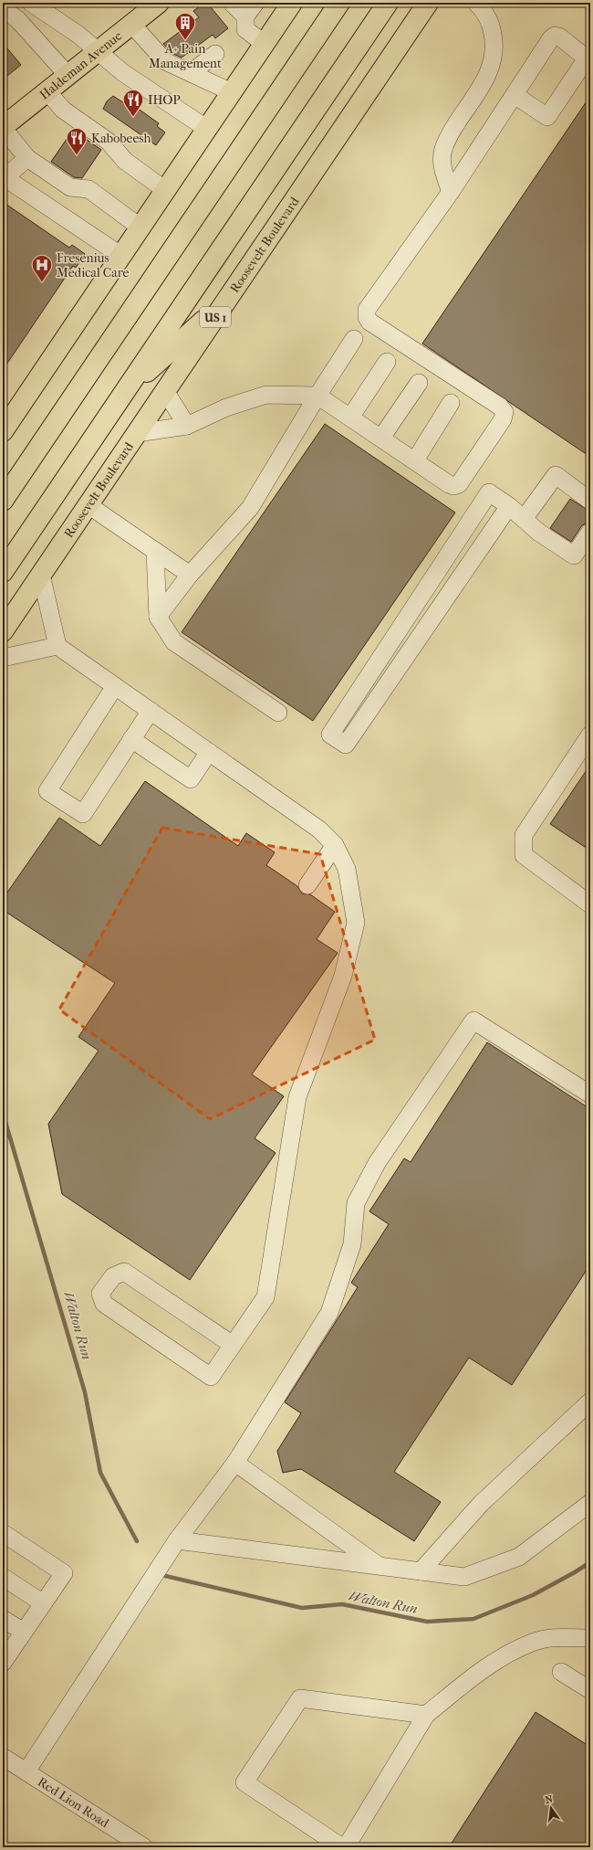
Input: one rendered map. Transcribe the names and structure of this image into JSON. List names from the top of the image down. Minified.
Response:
{"streets":{"main road":["Haldeman Avenue","Roosevelt Boulevard","US 1"],"street":["Red Lion Road"]},"water":["Walton Run"],"places":{"building":["A+ Pain Management"],"restaurant":["IHOP","Kabobeesh"],"hospital":["Fresenius Medical Care"]},"north":"top"}
